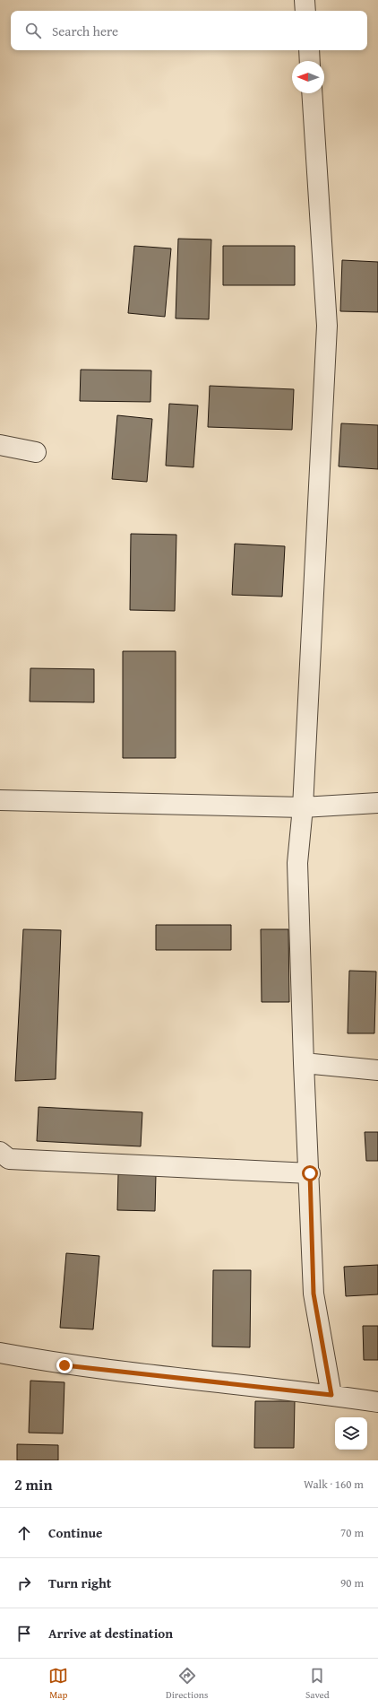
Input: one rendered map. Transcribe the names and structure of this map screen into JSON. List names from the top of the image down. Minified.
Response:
{"north":"left","page":{"search":"Search here","heading":["2 min","Walk · 160 m"],"list":[["Continue","70 m"],["Turn right","90 m"],"Arrive at destination"],"nav":["Map","Directions","Saved"]}}
